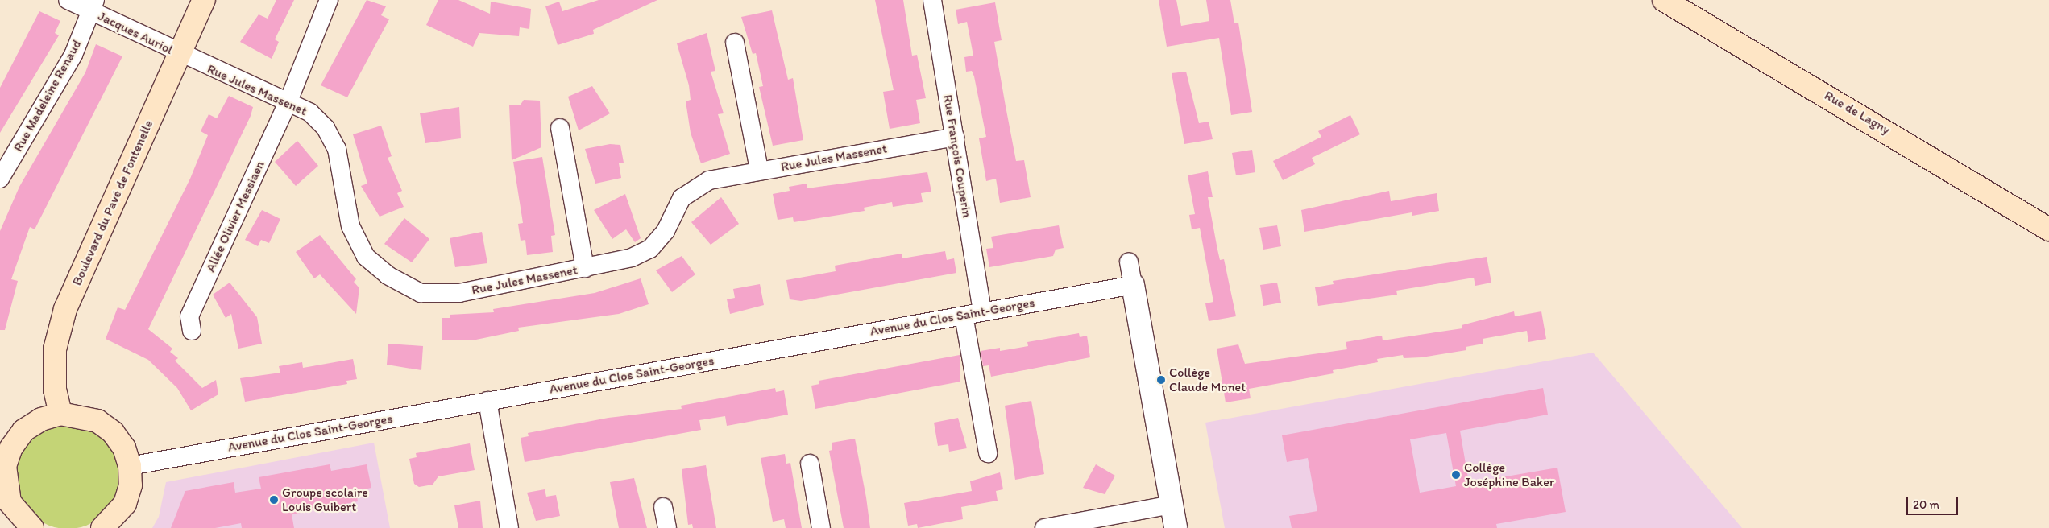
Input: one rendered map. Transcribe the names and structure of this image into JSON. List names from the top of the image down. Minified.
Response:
{"streets":{"main road":["Rue de Lagny","Boulevard du Pavé de Fontenelle"],"street":["Jacques Auriol","Rue Jules Massenet","Rue Madeleine Renaud","Rue François Couperin","Allée Olivier Messiaen","Avenue du Clos Saint-Georges"]},"crossings":[["Jacques Auriol","Rue Jules Massenet"],["Jacques Auriol","Rue Madeleine Renaud"],["Jacques Auriol","Boulevard du Pavé de Fontenelle"],["Rue Jules Massenet","Rue François Couperin"],["Rue Jules Massenet","Boulevard du Pavé de Fontenelle"],["Rue Jules Massenet","Allée Olivier Messiaen"],["Rue François Couperin","Avenue du Clos Saint-Georges"]],"places":["Collège Claude Monet","Collège Joséphine Baker","Groupe scolaire Louis Guibert"],"scale_bar":"20 m"}
